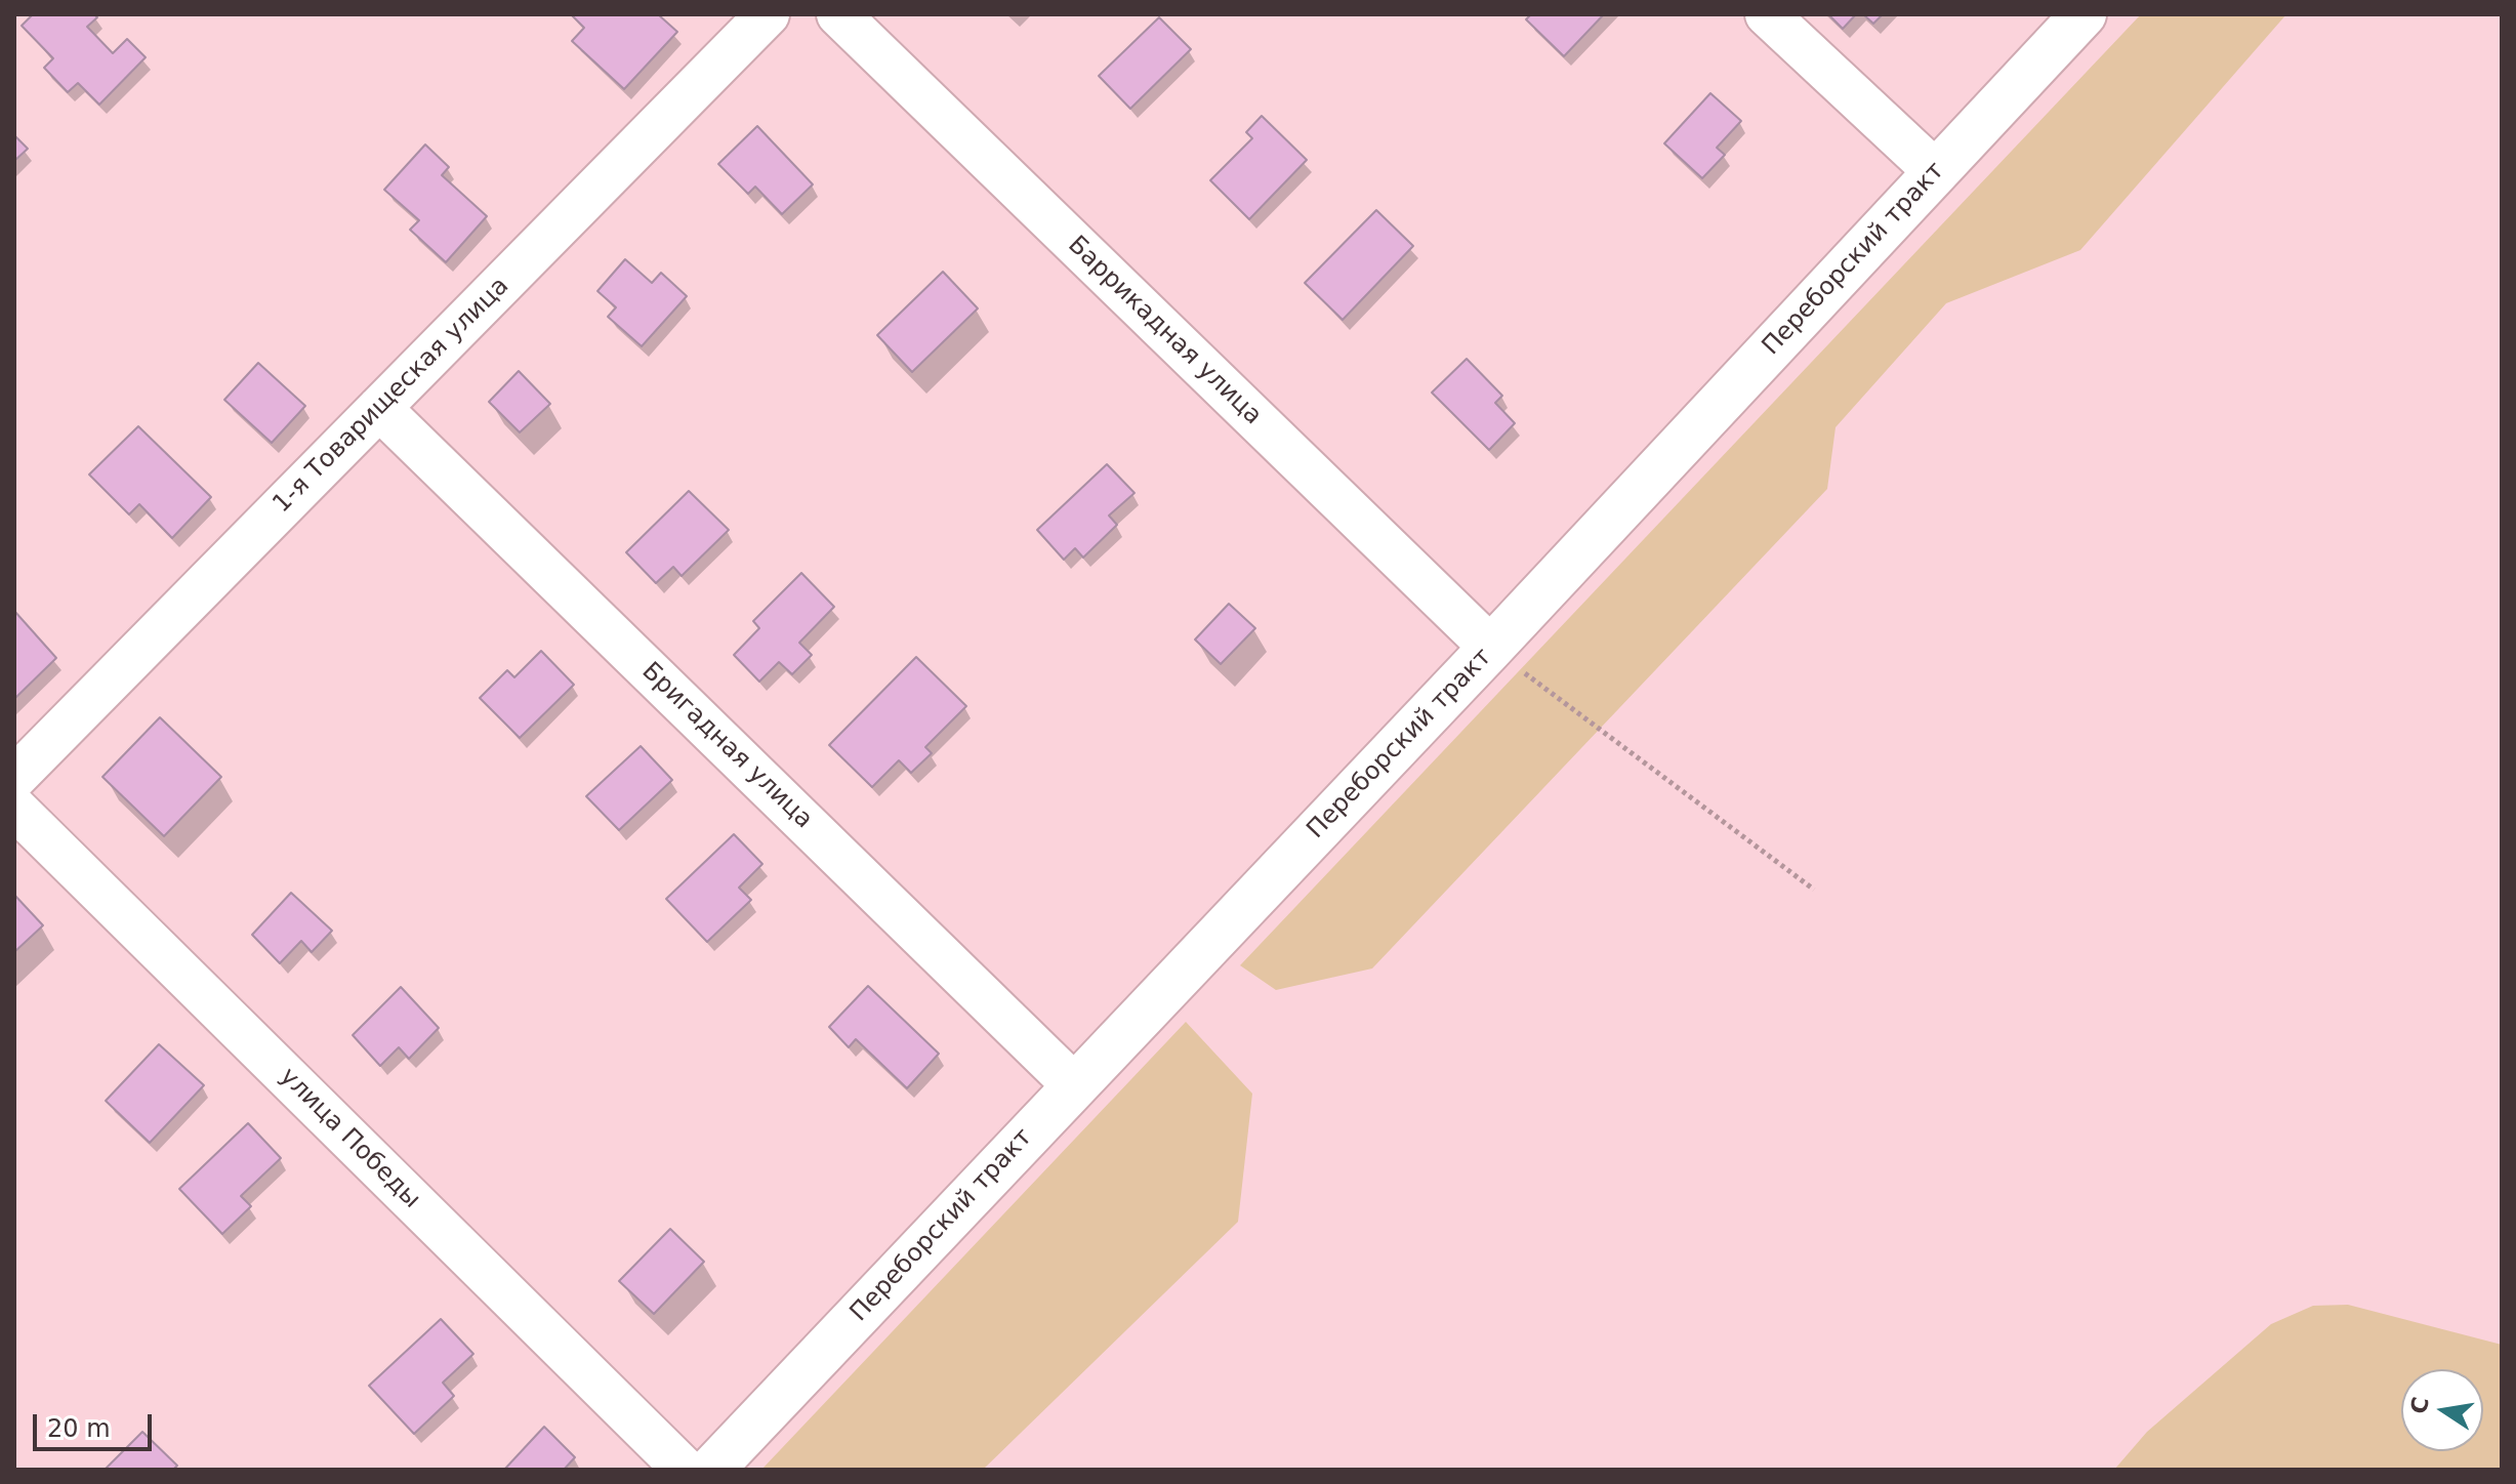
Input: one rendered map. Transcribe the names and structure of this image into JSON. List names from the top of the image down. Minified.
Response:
{"streets":{"main road":["Переборский тракт"],"street":["Баррикадная улица","1-я Товарищеская улица","Бригадная улица","улица Победы"]},"crossings":[["Переборский тракт","Баррикадная улица"],["Переборский тракт","Бригадная улица"],["1-я Товарищеская улица","Бригадная улица"]],"scale_bar":"20 m","north":"left"}
